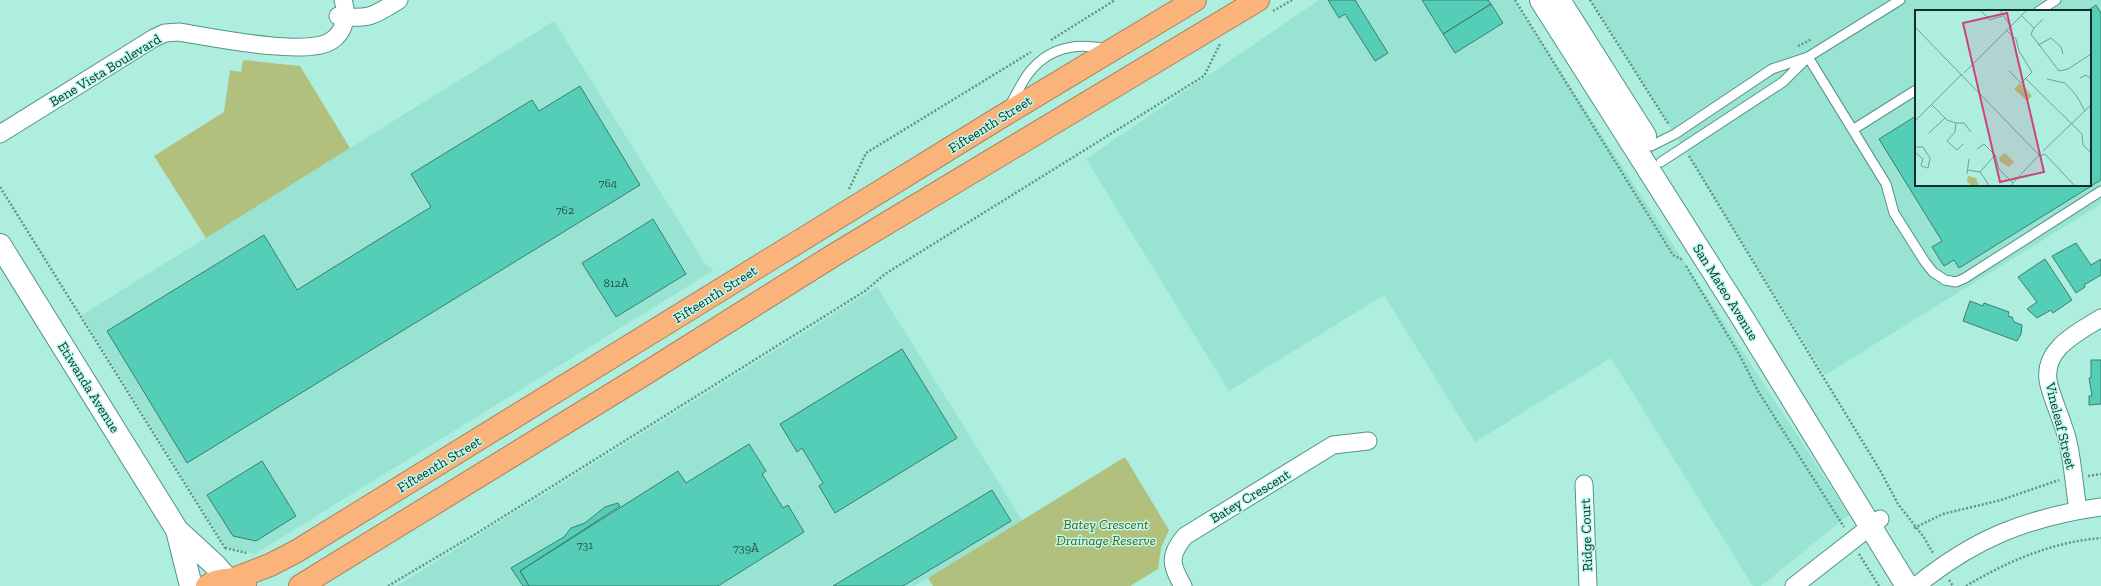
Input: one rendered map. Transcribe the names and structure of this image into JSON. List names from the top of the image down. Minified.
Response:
{"streets":{"highway":["Fifteenth Street"],"street":["Bene Vista Boulevard","San Mateo Avenue","Etiwanda Avenue","Vineleaf Street","Batey Crescent","Ridge Court"]},"crossings":[["Fifteenth Street","Etiwanda Avenue"]],"parks":["Batey Crescent Drainage Reserve"],"house_numbers":["764","762","812A","731","739A"]}
